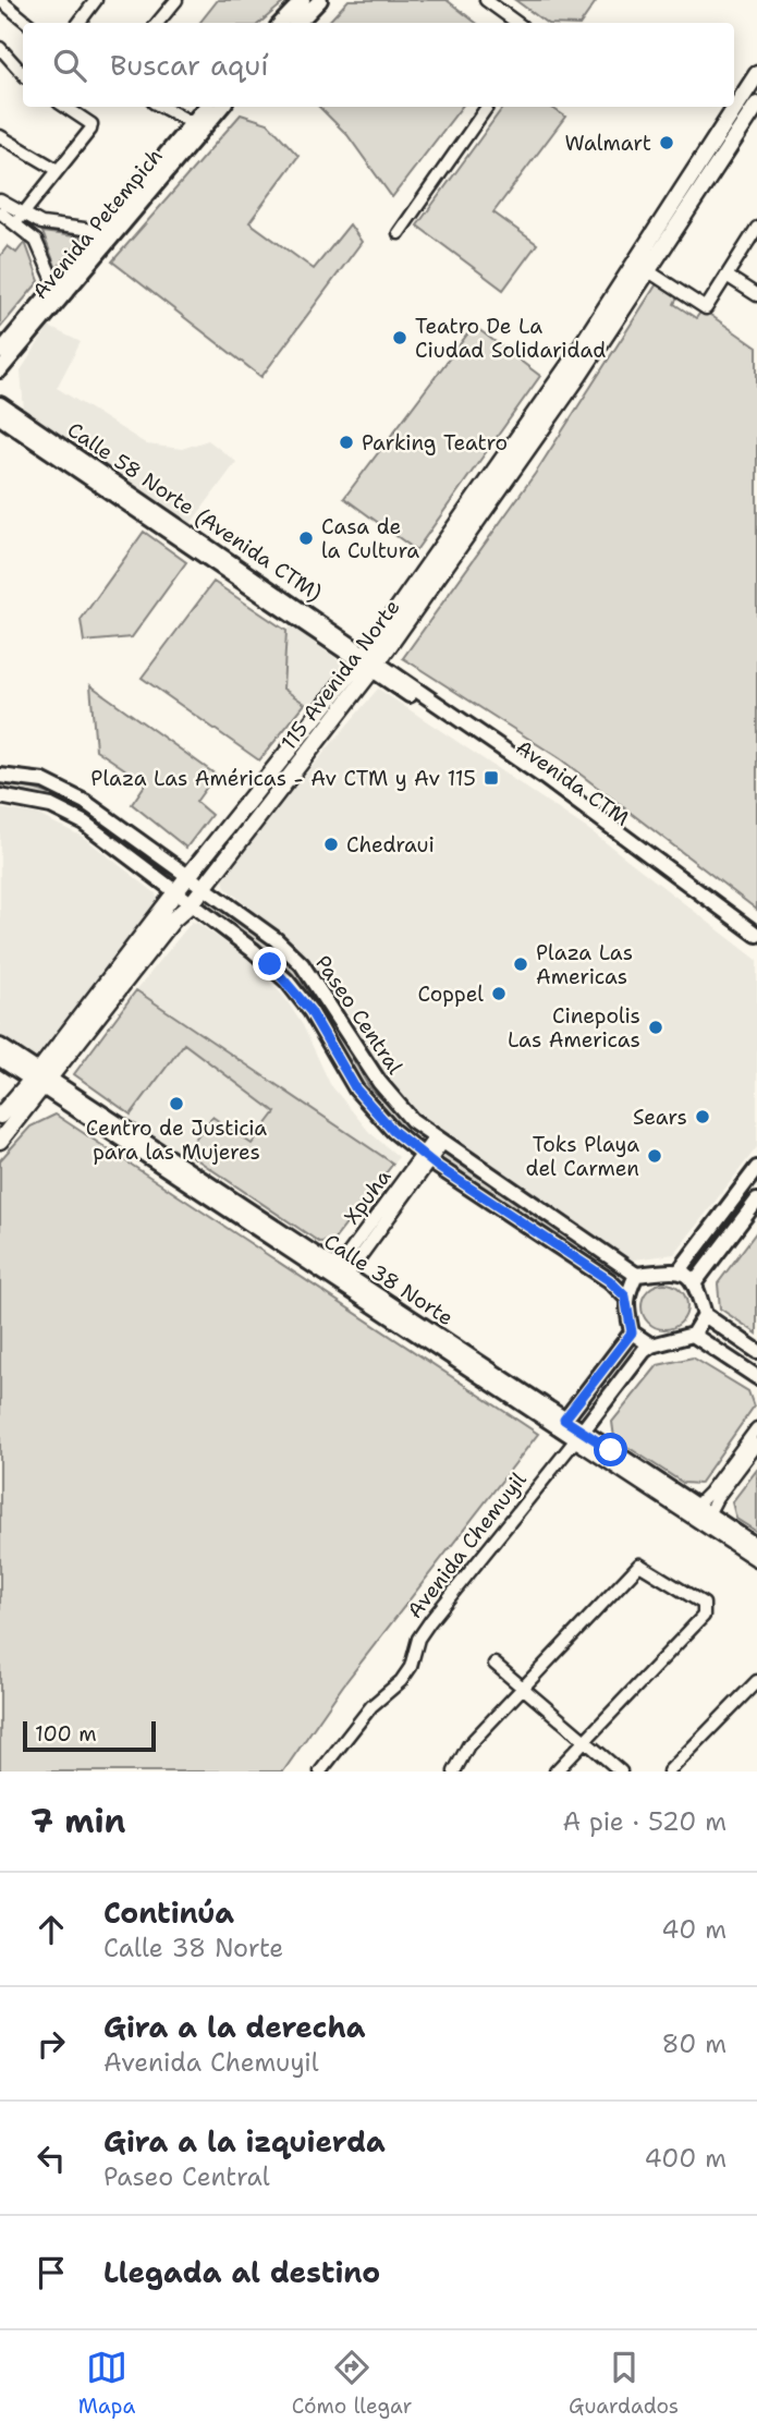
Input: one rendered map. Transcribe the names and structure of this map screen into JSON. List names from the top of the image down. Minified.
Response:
{"streets":{"main road":["Avenida Petempich","Calle 58 Norte (Avenida CTM)","115 Avenida Norte","Avenida CTM","Paseo Central","Calle 38 Norte","Avenida Chemuyil"],"street":["Xpuha"]},"crossings":[["Calle 58 Norte (Avenida CTM)","115 Avenida Norte"],["Calle 58 Norte (Avenida CTM)","Avenida CTM"],["115 Avenida Norte","Avenida CTM"],["115 Avenida Norte","Paseo Central"],["115 Avenida Norte","Calle 38 Norte"],["Paseo Central","Xpuha"],["Paseo Central","Avenida Chemuyil"],["Xpuha","Calle 38 Norte"],["Calle 38 Norte","Avenida Chemuyil"]],"places":{"other":["Walmart","Teatro De La Ciudad Solidaridad","Parking Teatro","Casa de la Cultura","Chedraui","Plaza Las Americas","Coppel","Cinepolis Las Americas","Centro de Justicia para las Mujeres","Sears","Toks Playa del Carmen"],"transit":["Plaza Las Américas - Av CTM y Av 115"]},"scale_bar":"100 m","page":{"search":"Buscar aquí","scale":"100 m","heading":["7 min","A pie · 520 m"],"list":[["Continúa","Calle 38 Norte","40 m"],["Gira a la derecha","Avenida Chemuyil","80 m"],["Gira a la izquierda","Paseo Central","400 m"],"Llegada al destino"],"nav":["Mapa","Cómo llegar","Guardados"]}}
